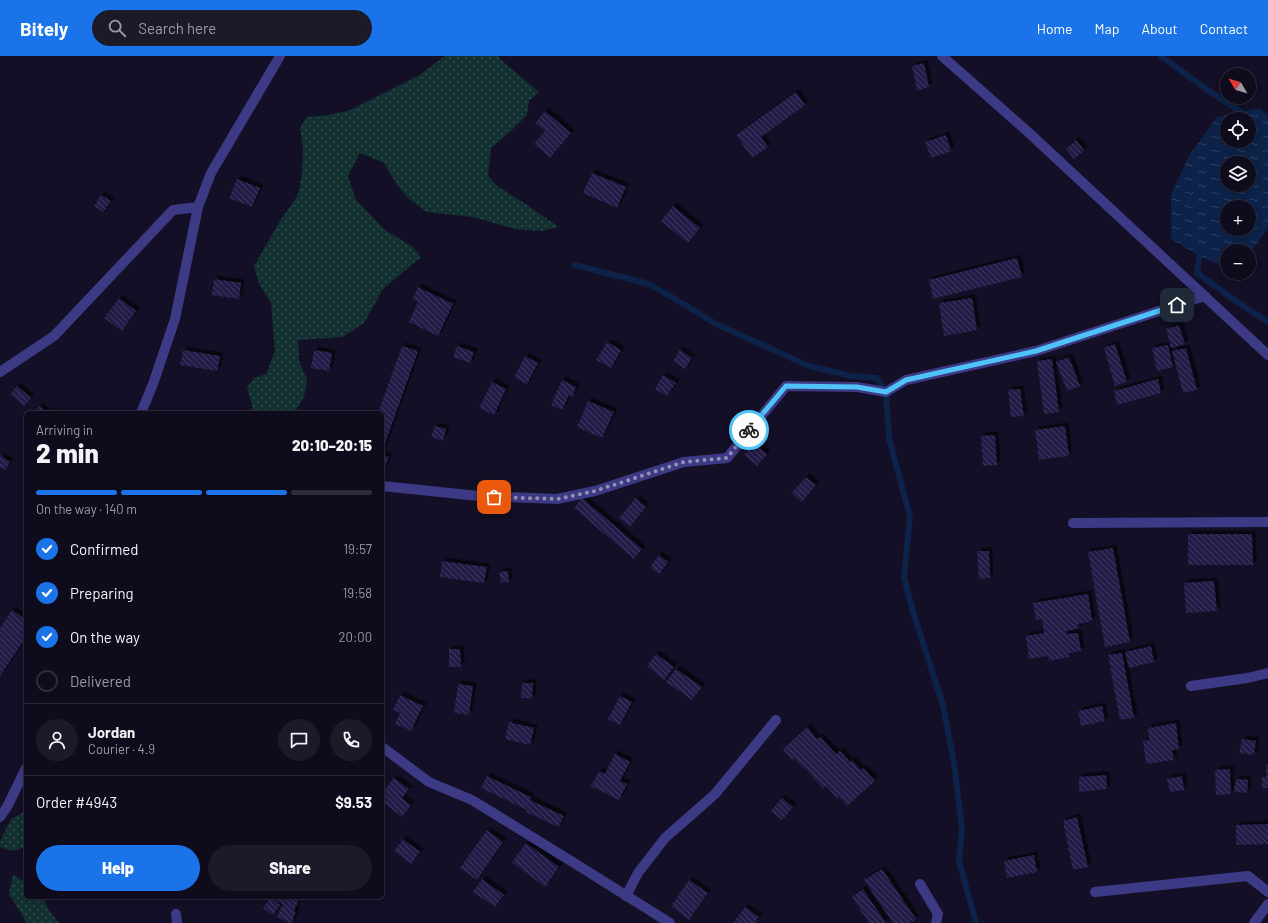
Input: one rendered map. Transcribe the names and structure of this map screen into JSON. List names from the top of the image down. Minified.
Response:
{"north":"top left","page":{"header":"Bitely","search":"Search here","nav":["Home","Map","About","Contact"],"map_buttons":["+","−"],"heading":["2 min","Arriving in","20:10–20:15"],"panel":["Jordan","Courier · 4.9","Order #4943","$9.53"],"bar":"On the way · 140 m","list":[["Confirmed","19:57"],["Preparing","19:58"],["On the way","20:00"],"Delivered"],"buttons":["Help","Share"]}}
